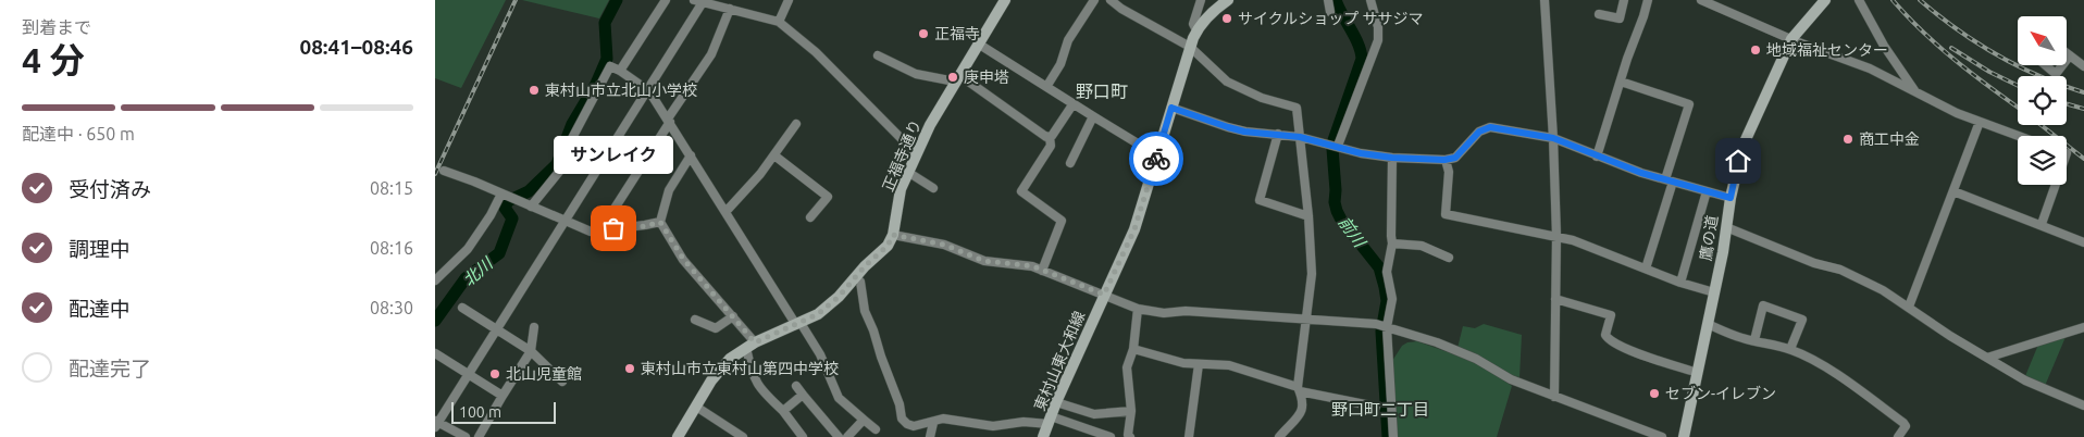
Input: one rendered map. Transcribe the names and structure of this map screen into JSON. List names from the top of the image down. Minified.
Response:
{"streets":{"street":["正福寺通り","鷹の道","東村山東大和線"]},"districts":["野口町","野口町二丁目"],"water":["前川","北川"],"places":["サイクルショップ ササジマ","正福寺","地域福祉センター","庚申塔","東村山市立北山小学校","商工中金","サンレイク","東村山市立東村山第四中学校","北山児童館","セブン-イレブン"],"scale_bar":"100 m","north":"top left","page":{"heading":["4 分","到着まで","08:41–08:46"],"bar":"配達中 · 650 m","bubble":"サンレイク","list":[["受付済み","08:15"],["調理中","08:16"],["配達中","08:30"],"配達完了"],"scale":"100 m"}}
